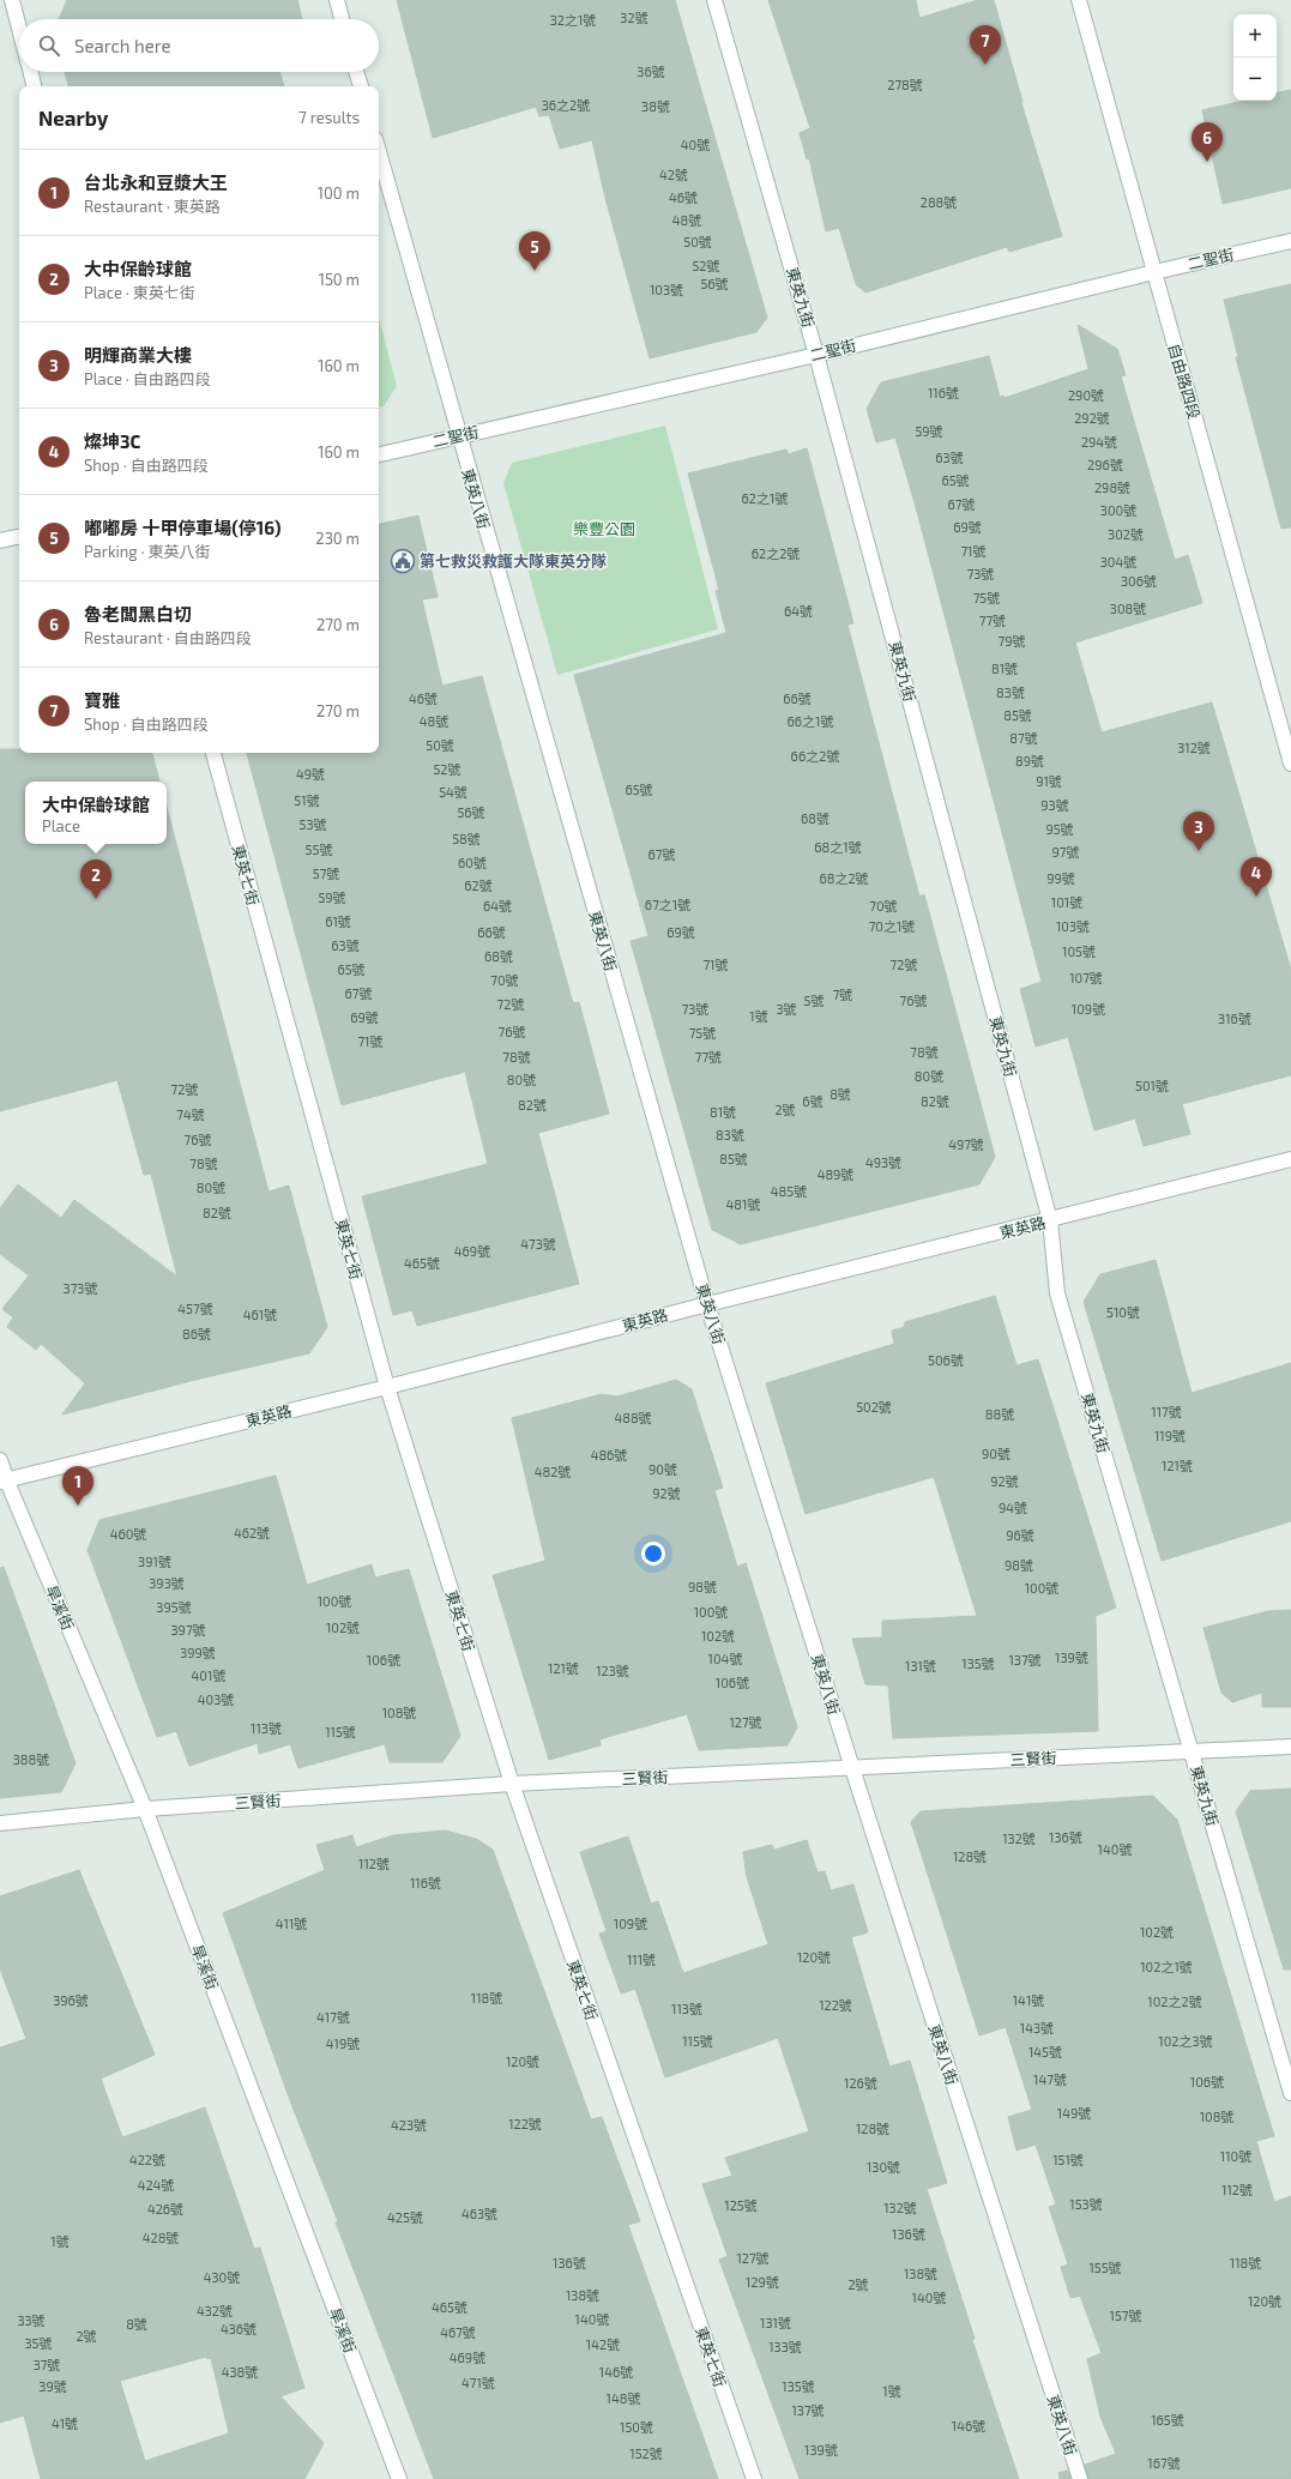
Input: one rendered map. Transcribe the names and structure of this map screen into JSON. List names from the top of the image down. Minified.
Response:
{"streets":{"street":["二聖街","東英九街","自由路四段","東英八街","東英七街","東英路","旱溪街","三賢街"]},"crossings":[["二聖街","東英九街"],["二聖街","自由路四段"],["二聖街","東英八街"],["東英九街","東英路"],["東英九街","三賢街"],["東英八街","東英路"],["東英八街","三賢街"],["東英七街","東英路"],["東英七街","三賢街"],["東英路","旱溪街"],["旱溪街","三賢街"]],"parks":["樂豐公園"],"places":{"public building":["第七救災救護大隊東英分隊"]},"house_numbers":["32號","32之1號","36號","278號","36之2號","38號","40號","42號","46號","288號","48號","50號","52號","56號","103號","116號","290號","292號","59號","294號","63號","296號","65號","298號","62之1號","67號","300號","69號","302號","71號","62之2號","304號","73號","306號","75號","308號","64號","77號","79號","81號","83號","46號","66號","85號","48號","66之1號","87號","50號","312號","66之2號","89號","52號","49號","91號","65號","54號","51號","93號","56號","68號","53號","95號","58號","68之1號","55號","97號","67號","60號","57號","68之2號","99號","62號","59號","101號","67之1號","64號","70號","61號","70之1號","103號","66號","69號","63號","105號","68號","71號","72號","65號","107號","70號","67號","7號","5號","76號","72號","73號","3號","109號","1號","69號","316號","76號","75號","71號","78號","78號","77號","80號","80號","501號","72號","8號","6號","82號","82號","2號","81號","74號","83號","76號","497號","85號","493號","78號","489號","80號","485號","481號","82號","473號","469號","465號","373號","457號","510號","461號","86號","506號","502號","117號","88號","488號","119號","90號","486號","121號","90號","482號","92號","92號","94號","462號","460號","96號","391號","98號","393號","98號","100號","100號","395號","100號","102號","397號","102號","399號","139號","104號","106號","137號","135號","131號","121號","123號","401號","106號","403號","108號","127號","113號","115號","388號","136號","132號","140號","128號","112號","116號","411號","109號","102號","120號","111號","102之1號","118號","396號","141號","102之2號","122號","113號","417號","143號","115號","102之3號","419號","145號","120號","147號","106號","126號","149號","108號","122號","423號","128號","110號","422號","151號","130號","424號","112號","153號","125號","132號","426號","463號","425號","136號","428號","1號","127號","136號","118號","155號","138號","430號","129號","2號","138號","140號","120號","465號","432號","157號","140號","33號","131號","8號","436號","467號","2號","35號","142號","133號","469號","37號","438號","146號","471號","39號","135號","1號","148號","137號","165號","41號","146號","150號","139號","152號","167號"],"page":{"map_buttons":["+","−"],"search":"Search here","pins":["7","6","5","3","4","2","1"],"heading":["Nearby","7 results"],"list":[{"mark":"1","name":"台北永和豆漿大王","note":"Restaurant · 東英路","value":"100 m"},{"mark":"2","name":"大中保齡球館","note":"Place · 東英七街","value":"150 m"},{"mark":"3","name":"明輝商業大樓","note":"Place · 自由路四段","value":"160 m"},{"mark":"4","name":"燦坤3C","note":"Shop · 自由路四段","value":"160 m"},{"mark":"5","name":"嘟嘟房 十甲停車場(停16)","note":"Parking · 東英八街","value":"230 m"},{"mark":"6","name":"魯老闆黑白切","note":"Restaurant · 自由路四段","value":"270 m"},{"mark":"7","name":"寶雅","note":"Shop · 自由路四段","value":"270 m"}],"popup":["大中保齡球館","Place"]}}
